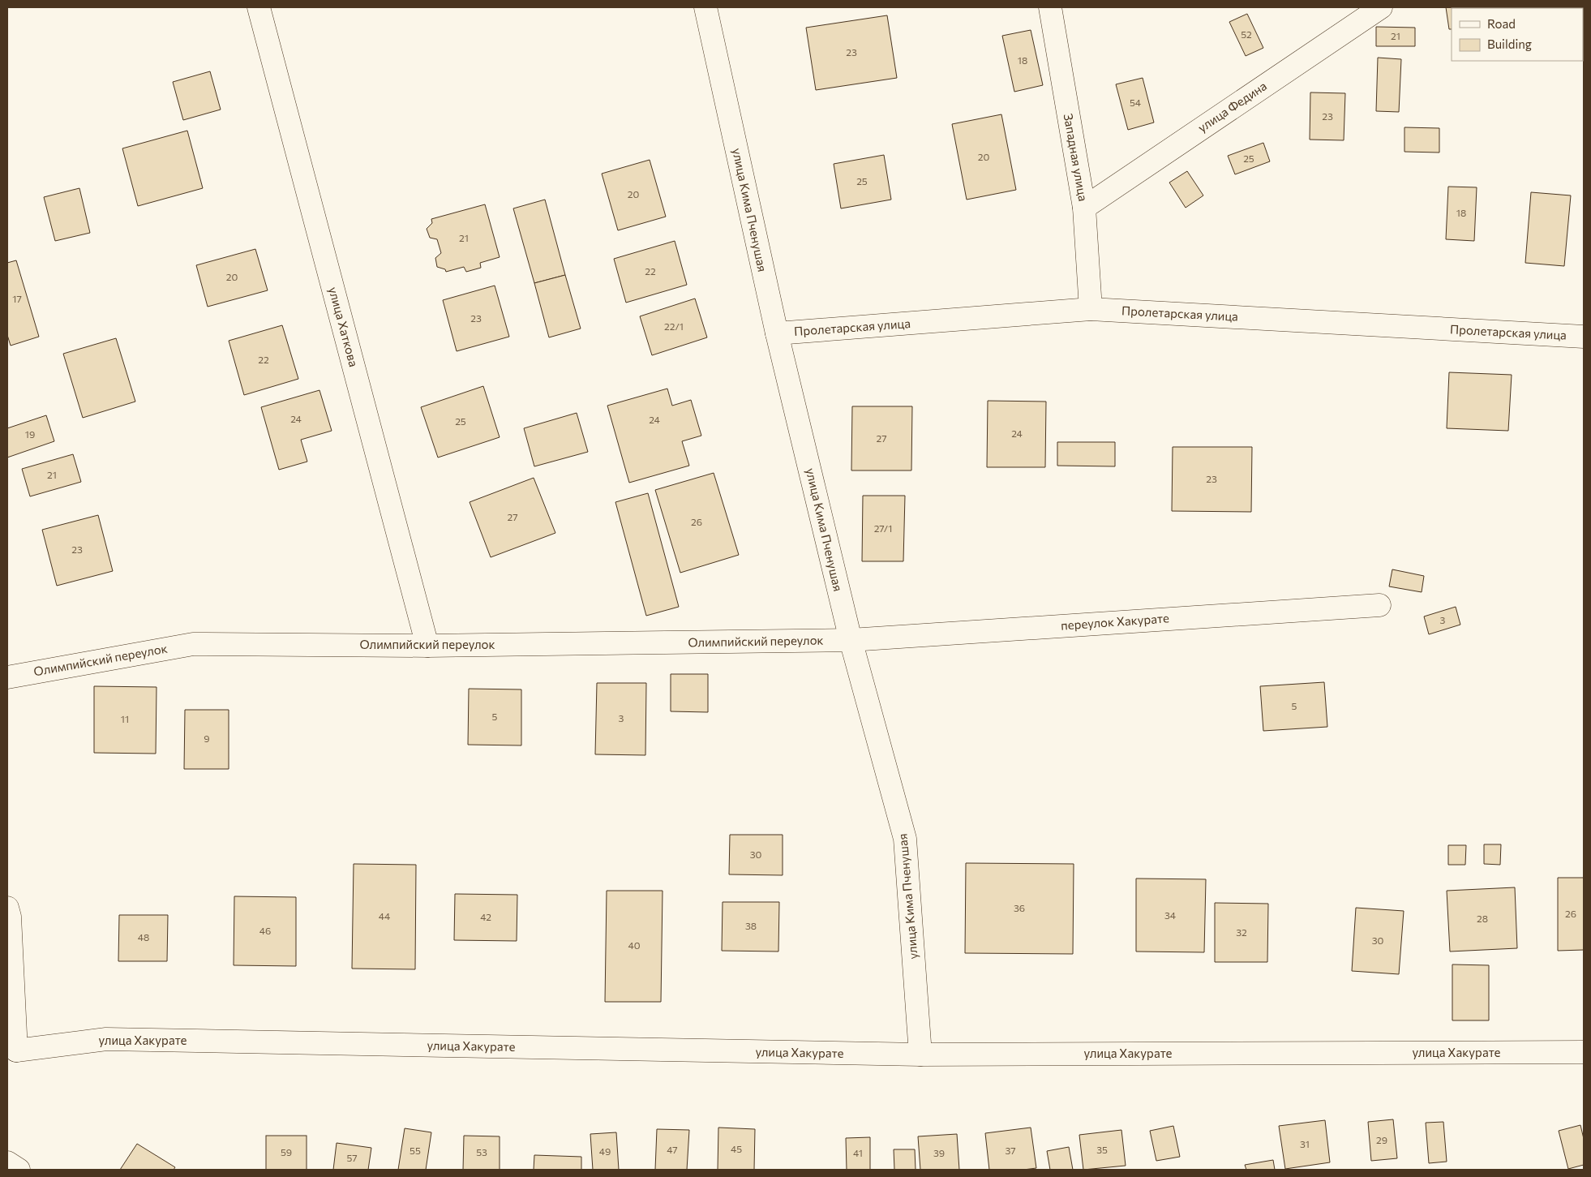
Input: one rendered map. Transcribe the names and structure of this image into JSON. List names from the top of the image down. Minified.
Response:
{"streets":{"street":["улица Федина","Западная улица","улица Кима Пченушая","Пролетарская улица","улица Хаткова","переулок Хакурате","Олимпийский переулок","улица Хакурате"]},"crossings":[["улица Федина","Западная улица"],["Западная улица","Пролетарская улица"],["улица Кима Пченушая","Пролетарская улица"],["улица Кима Пченушая","переулок Хакурате"],["улица Кима Пченушая","Олимпийский переулок"],["улица Кима Пченушая","улица Хакурате"],["улица Хаткова","Олимпийский переулок"],["переулок Хакурате","Олимпийский переулок"]],"house_numbers":["52","21","23","18","54","23","20","25","25","20","18","21","22","20","17","23","22/1","22","24","24","25","24","19","27","21","23","27","26","27/1","23","3","5","5","3","11","9","30","36","26","34","44","42","28","38","46","32","48","30","40","29","31","45","47","35","55","37","49","59","53","41","39","57"],"legend":["Road","Building"]}
